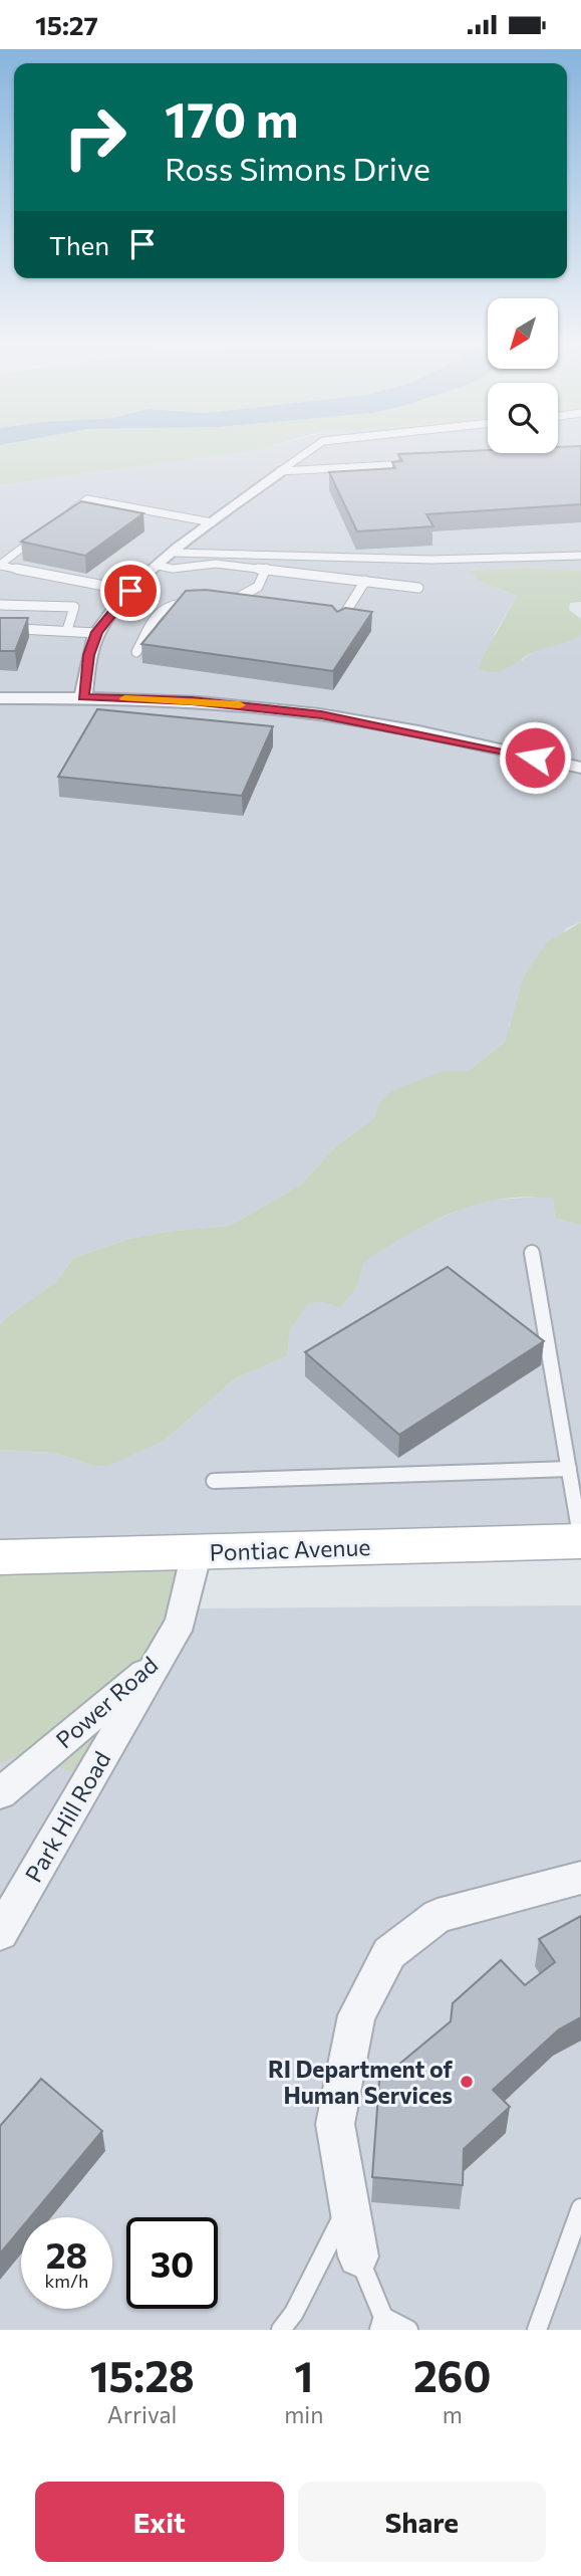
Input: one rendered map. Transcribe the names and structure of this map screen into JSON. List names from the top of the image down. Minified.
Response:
{"streets":{"main road":["Pontiac Avenue"],"street":["Power Road","Park Hill Road"]},"crossings":[["Pontiac Avenue","Power Road"],["Power Road","Park Hill Road"]],"places":["RI Department of Human Services"],"north":"bottom left","page":{"status":"15:27","turn":["170 m","Ross Simons Drive"],"then":"Then","speed":"28 km/h","limit":"30","eta":["15:28","Arrival","1","min","260","m"],"buttons":["Exit","Share"]}}
